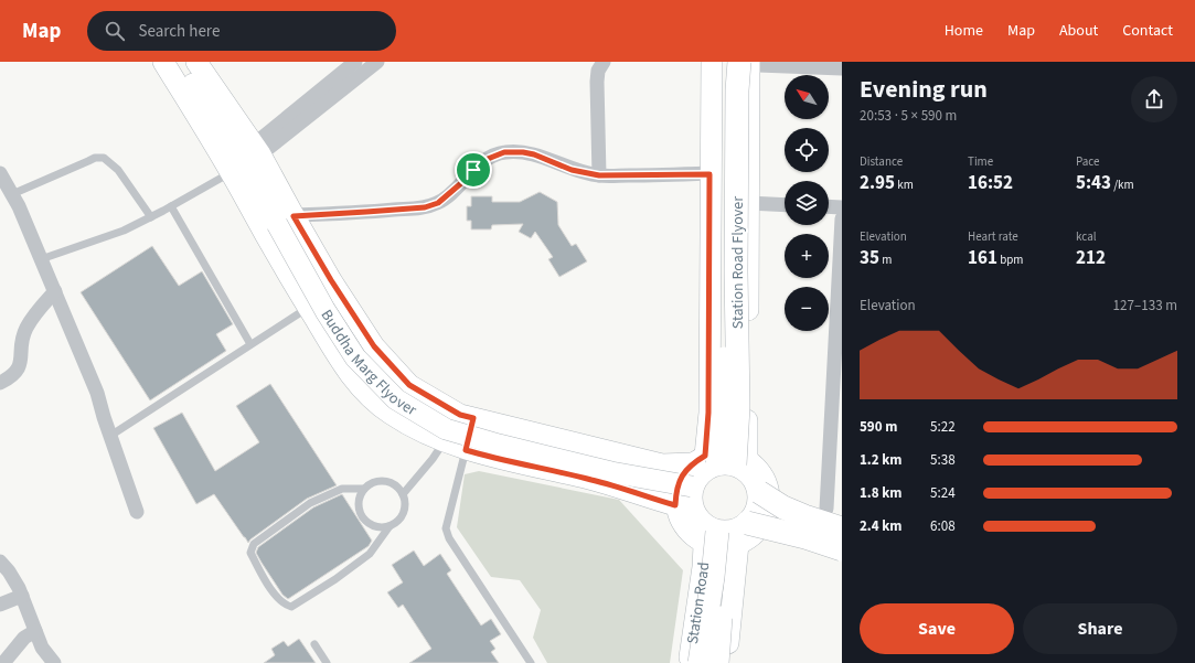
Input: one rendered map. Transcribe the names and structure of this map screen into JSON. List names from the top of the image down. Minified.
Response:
{"streets":{"main road":["Station Road Flyover","Buddha Marg Flyover","Station Road"]},"north":"top left","page":{"header":"Map","search":"Search here","nav":["Home","Map","About","Contact"],"heading":["Evening run","20:53 · 5 × 590 m"],"map_buttons":["+","−"],"stats":[["Distance","2.95 km"],["Time","16:52"],["Pace","5:43 /km"],["Elevation","35 m"],["Heart rate","161 bpm"],["kcal","212"]],"chart":["Elevation","127–133 m"],"list":[{"name":"590 m","note":"5:22"},{"name":"1.2 km","note":"5:38"},{"name":"1.8 km","note":"5:24"},{"name":"2.4 km","note":"6:08"}],"buttons":["Save","Share"]}}
